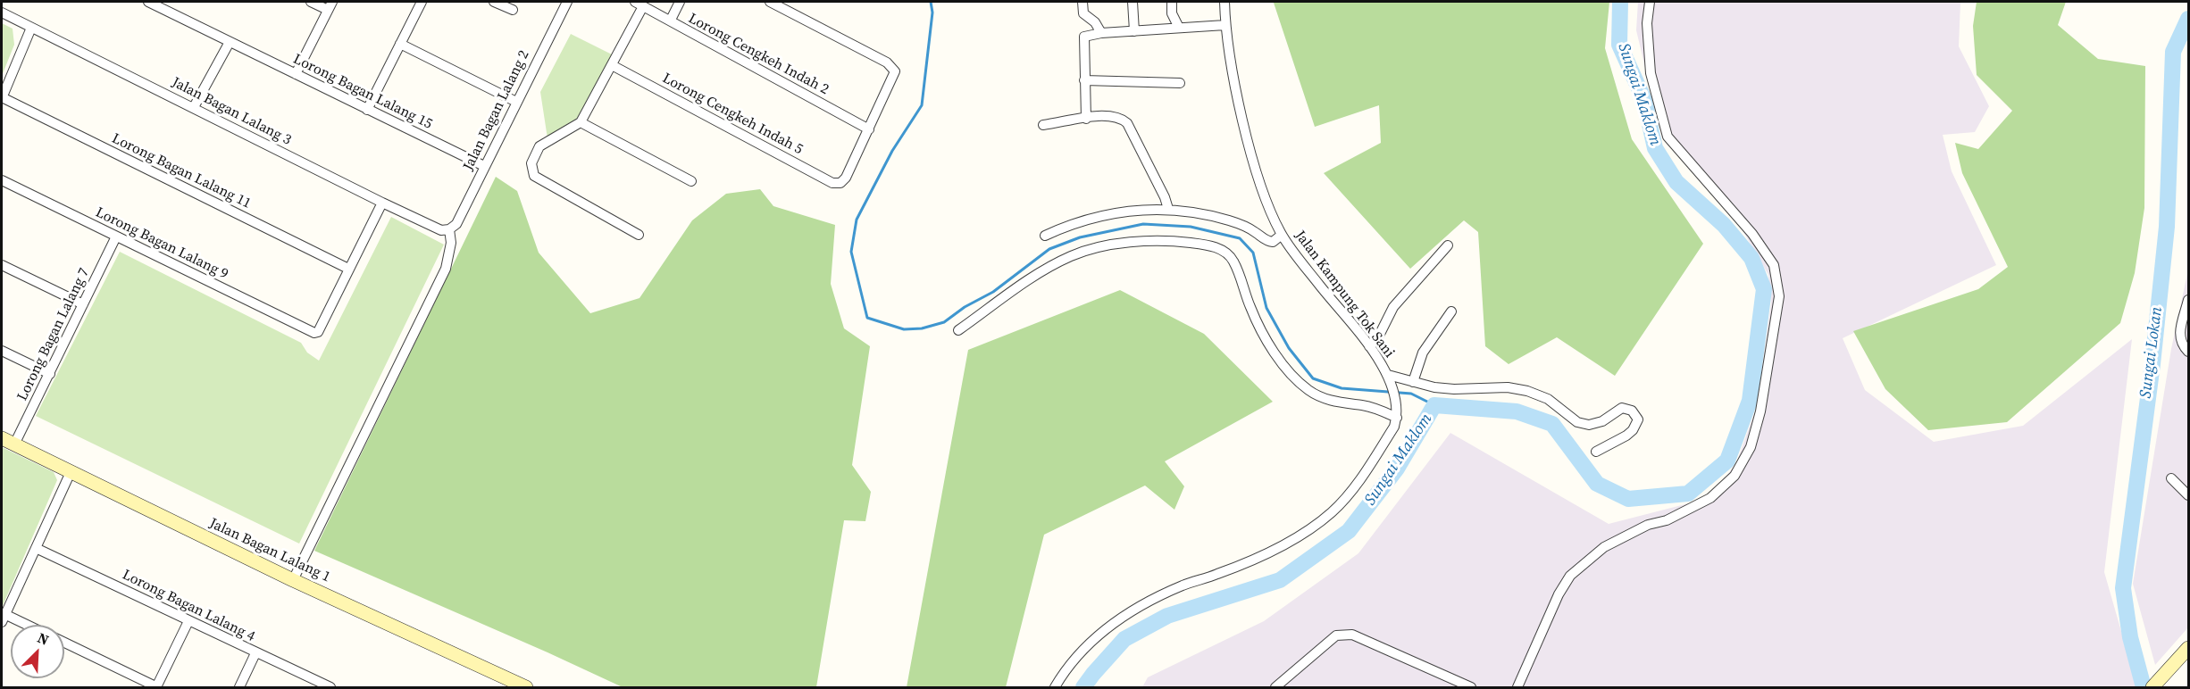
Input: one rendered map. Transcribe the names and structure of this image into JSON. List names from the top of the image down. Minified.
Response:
{"streets":{"main road":["Jalan Bagan Lalang 1"],"street":["Lorong Cengkeh Indah 2","Lorong Bagan Lalang 15","Jalan Bagan Lalang 2","Jalan Bagan Lalang 3","Lorong Cengkeh Indah 5","Lorong Bagan Lalang 11","Lorong Bagan Lalang 9","Jalan Kampung Tok Sani","Lorong Bagan Lalang 7","Lorong Bagan Lalang 4"]},"crossings":[["Lorong Cengkeh Indah 2","Lorong Cengkeh Indah 5"],["Lorong Bagan Lalang 15","Jalan Bagan Lalang 2"],["Jalan Bagan Lalang 2","Jalan Bagan Lalang 3"],["Lorong Bagan Lalang 11","Lorong Bagan Lalang 9"],["Lorong Bagan Lalang 9","Lorong Bagan Lalang 7"],["Lorong Bagan Lalang 7","Jalan Bagan Lalang 1"]],"water":["Sungai Maklom","Sungai Lokan"],"north":"top right"}
